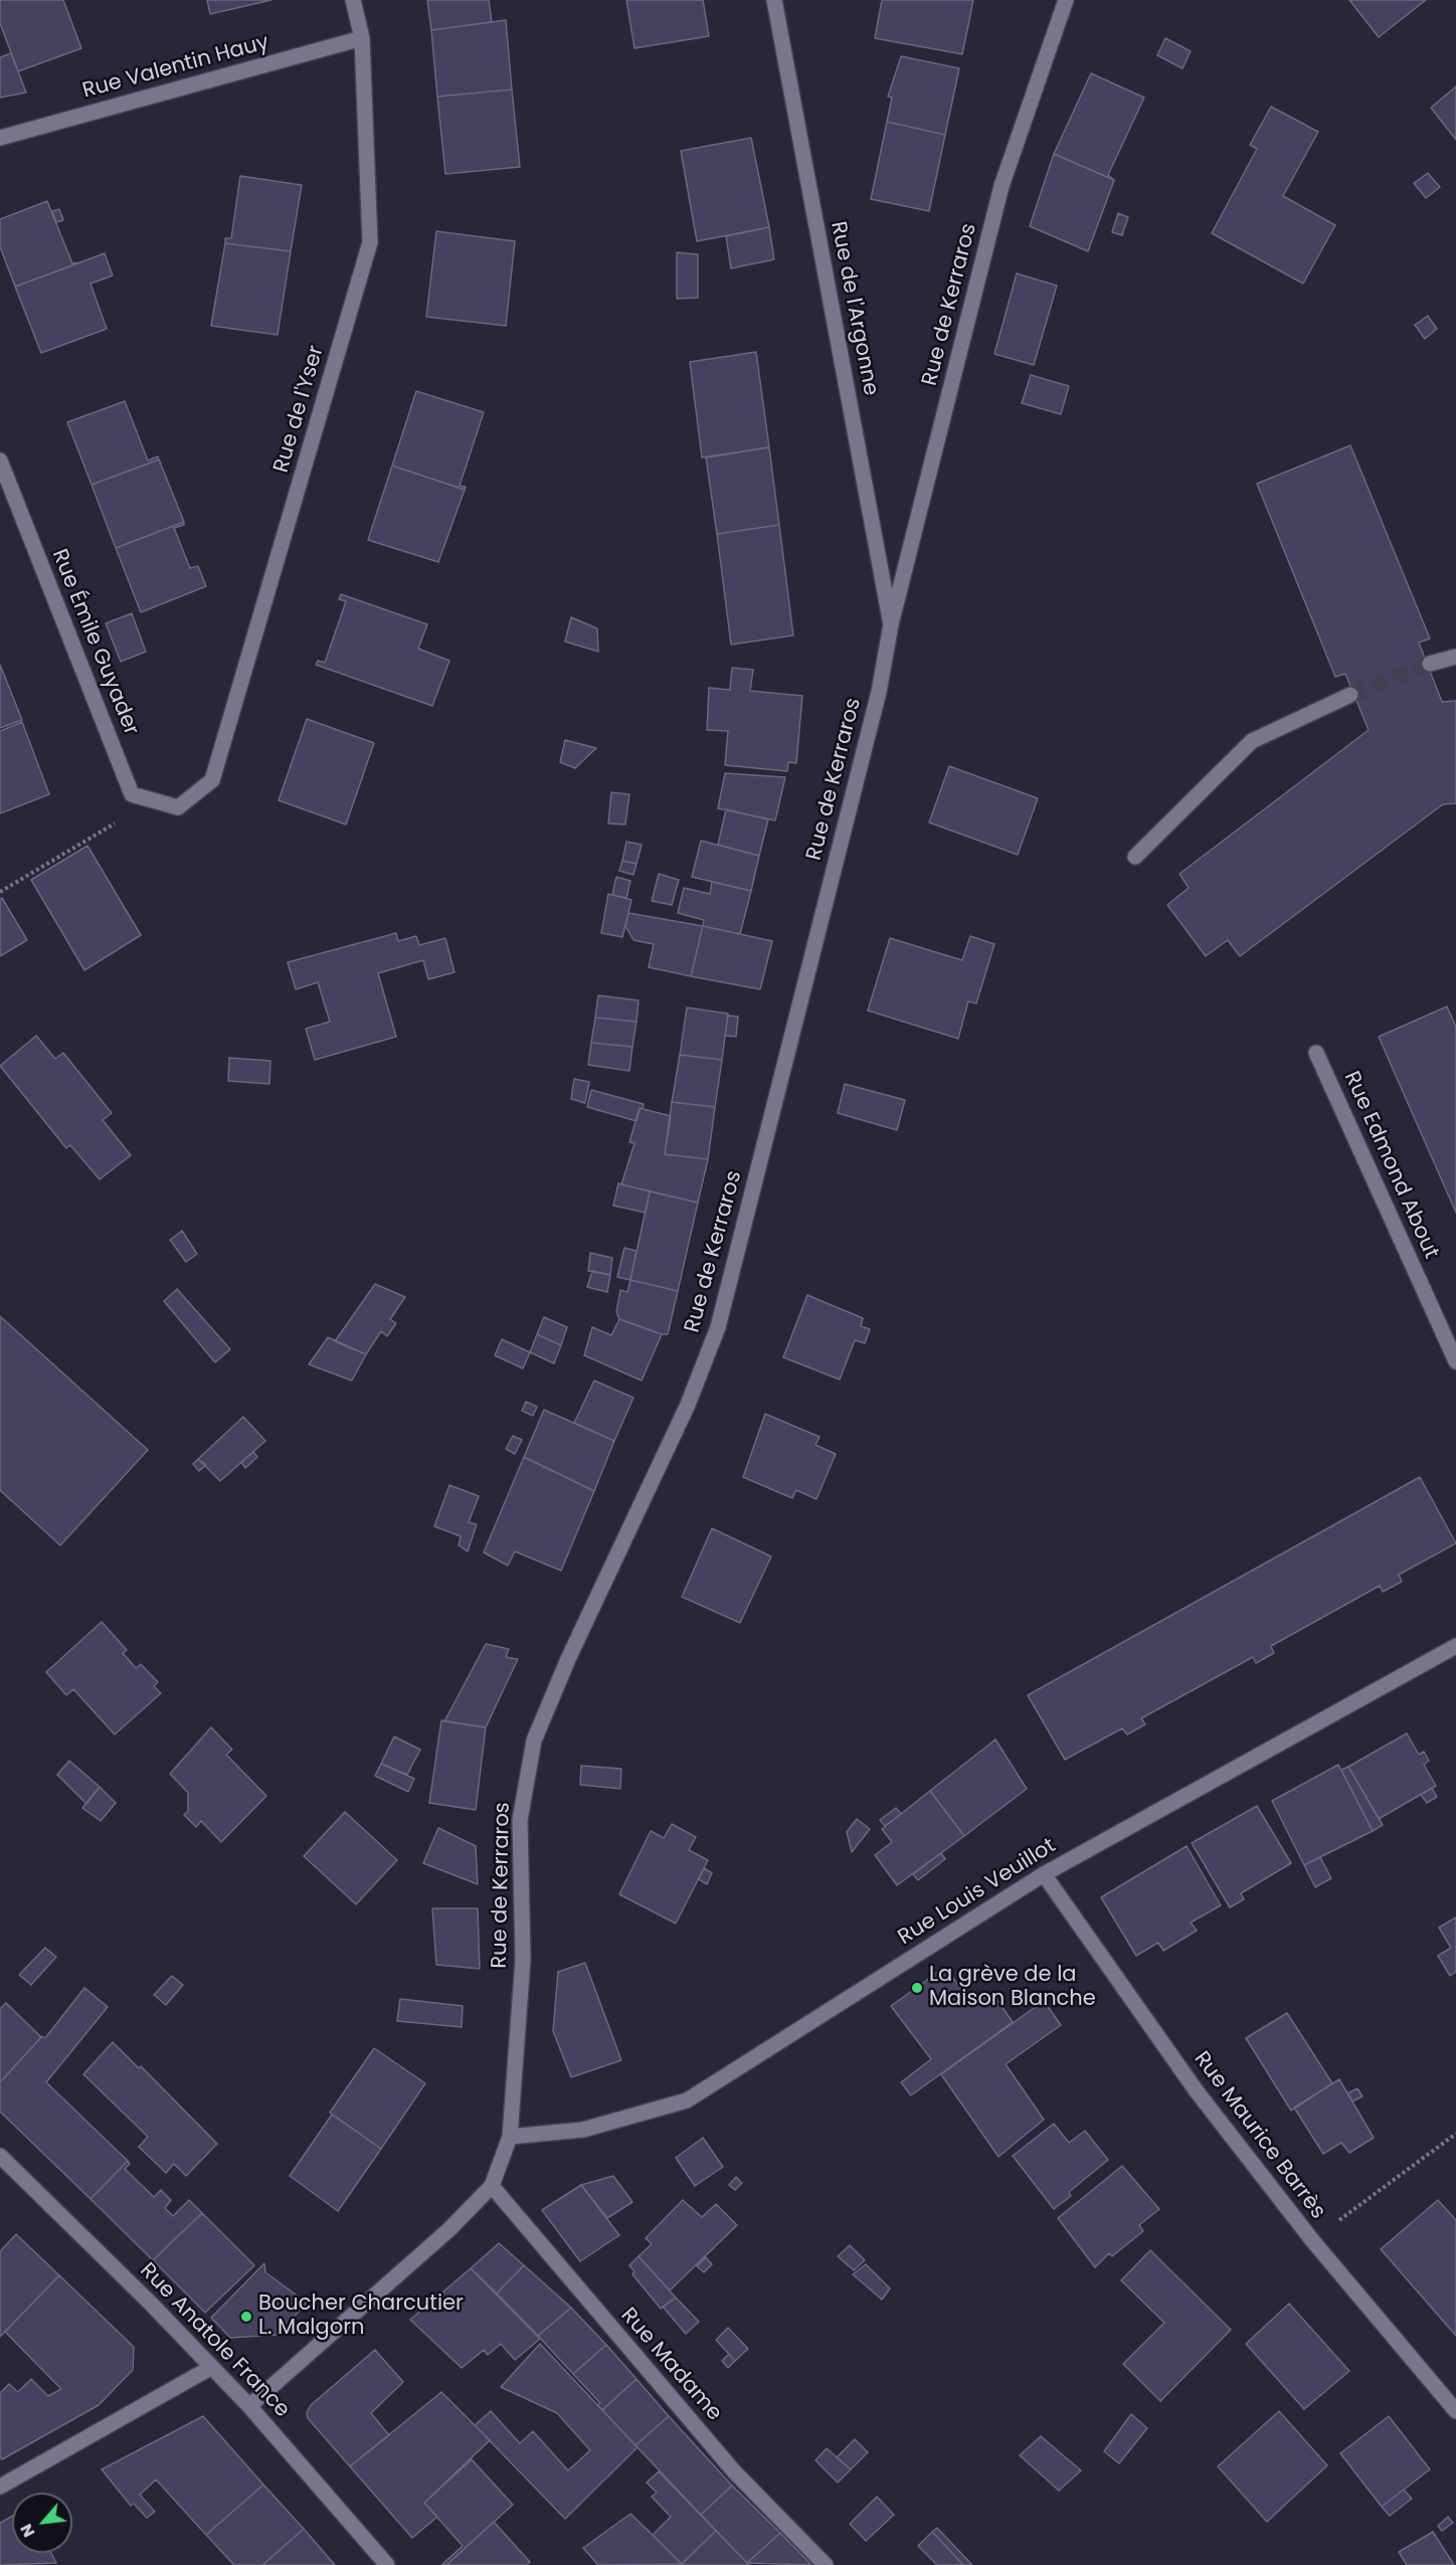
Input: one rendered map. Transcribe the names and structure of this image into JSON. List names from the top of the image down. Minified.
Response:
{"streets":{"street":["Rue Valentin Hauy","Rue de Kerraros","Rue de l'Argonne","Rue de l'Yser","Rue Émile Guyader","Rue Edmond About","Rue Louis Veuillot","Rue Maurice Barrès","Rue Anatole France","Rue Madame"]},"crossings":[["Rue Valentin Hauy","Rue de l'Yser"],["Rue de Kerraros","Rue de l'Argonne"],["Rue de Kerraros","Rue Louis Veuillot"],["Rue de Kerraros","Rue Anatole France"],["Rue de Kerraros","Rue Madame"],["Rue de l'Yser","Rue Émile Guyader"],["Rue Louis Veuillot","Rue Maurice Barrès"]],"places":["La grève de la Maison Blanche","Boucher Charcutier L. Malgorn"],"north":"bottom left"}
